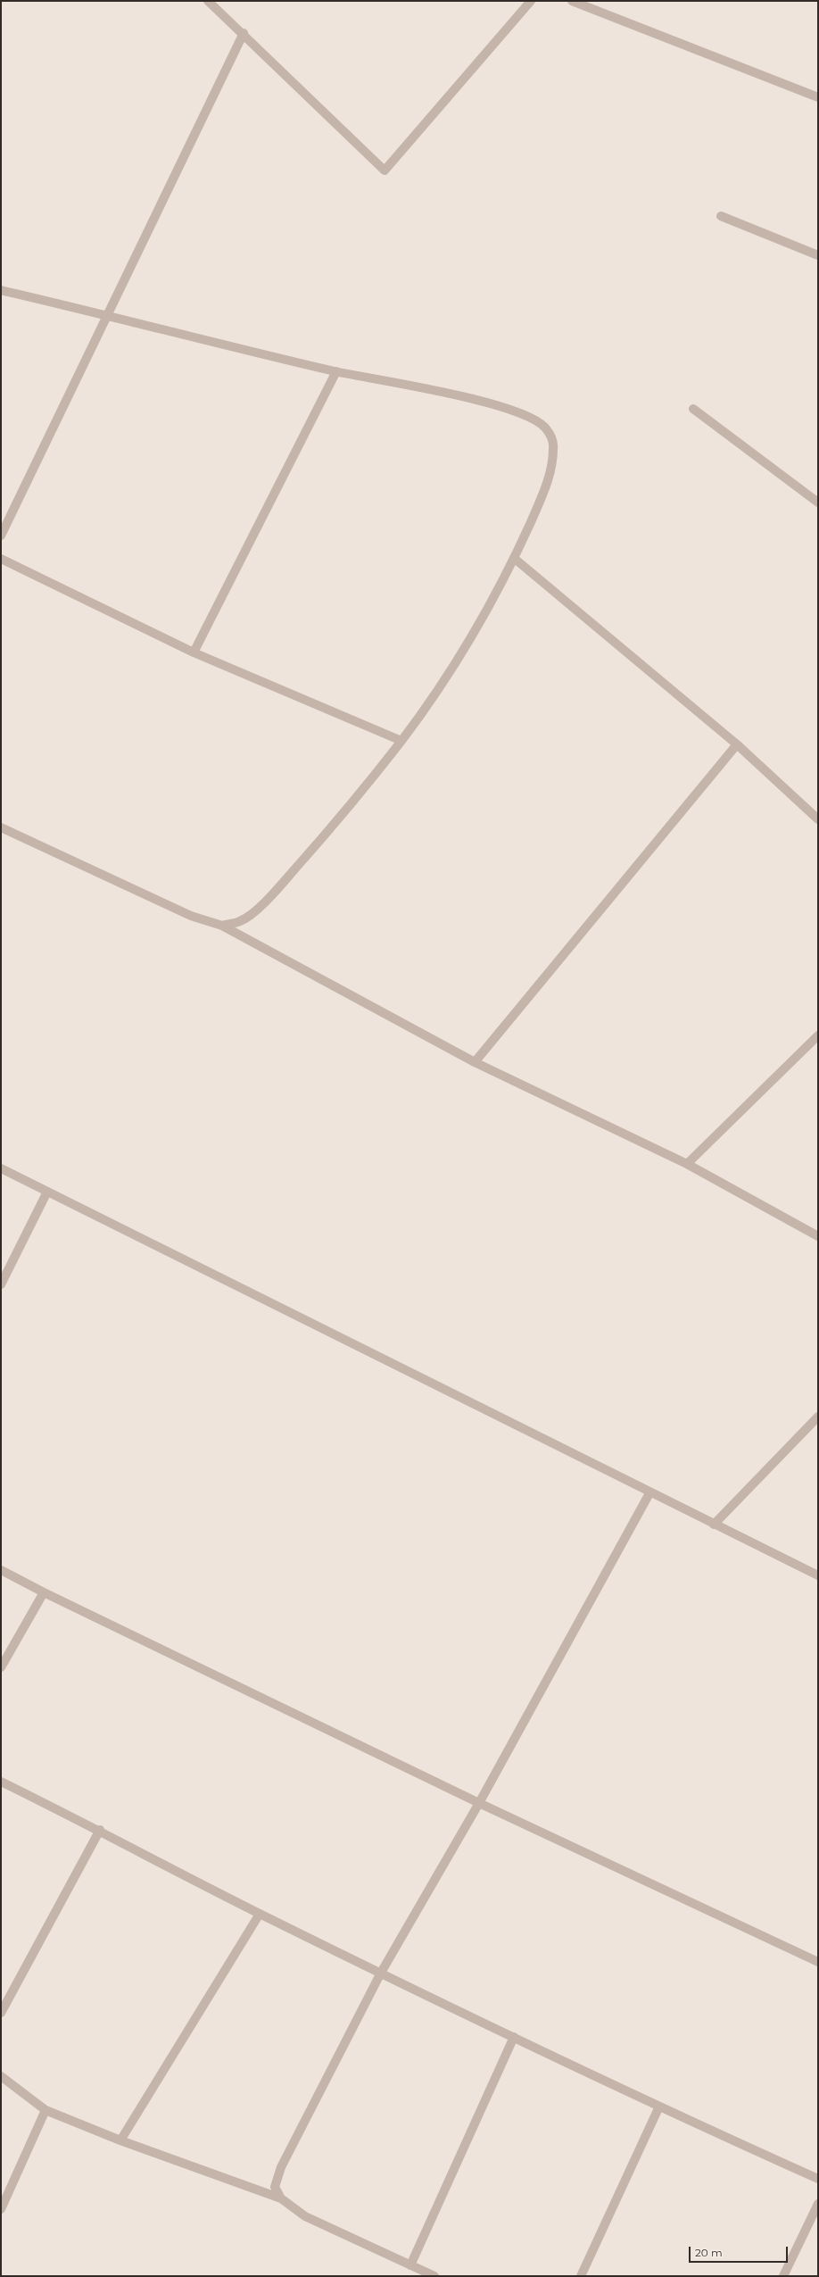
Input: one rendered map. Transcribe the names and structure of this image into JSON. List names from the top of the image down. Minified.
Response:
{"scale_bar":"20 m"}
